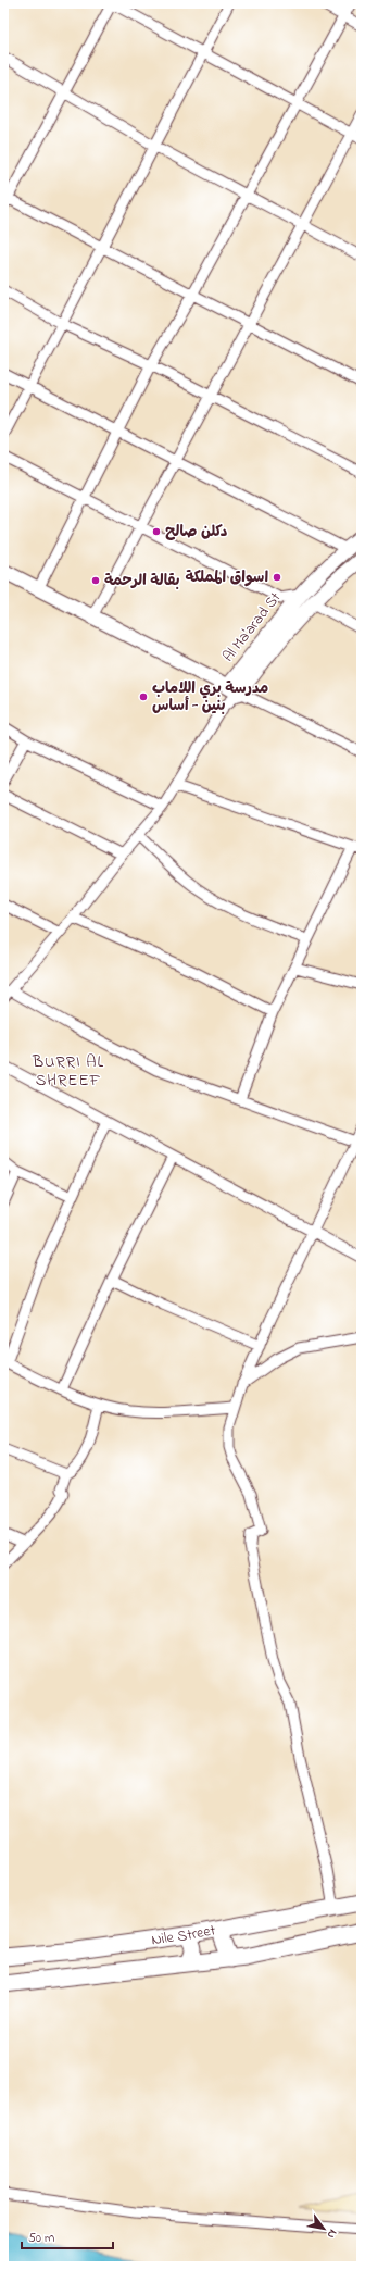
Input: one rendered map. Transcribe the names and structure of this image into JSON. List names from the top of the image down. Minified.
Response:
{"streets":{"main road":["Al Ma'arad St","Nile Street"]},"districts":["BURRI AL SHREEF"],"places":["دكلن صالح","اسواق المملكة","بقالة الرحمة","مدرسة بري اللاماب بنين - أساس"],"scale_bar":"50 m","north":"bottom right"}
